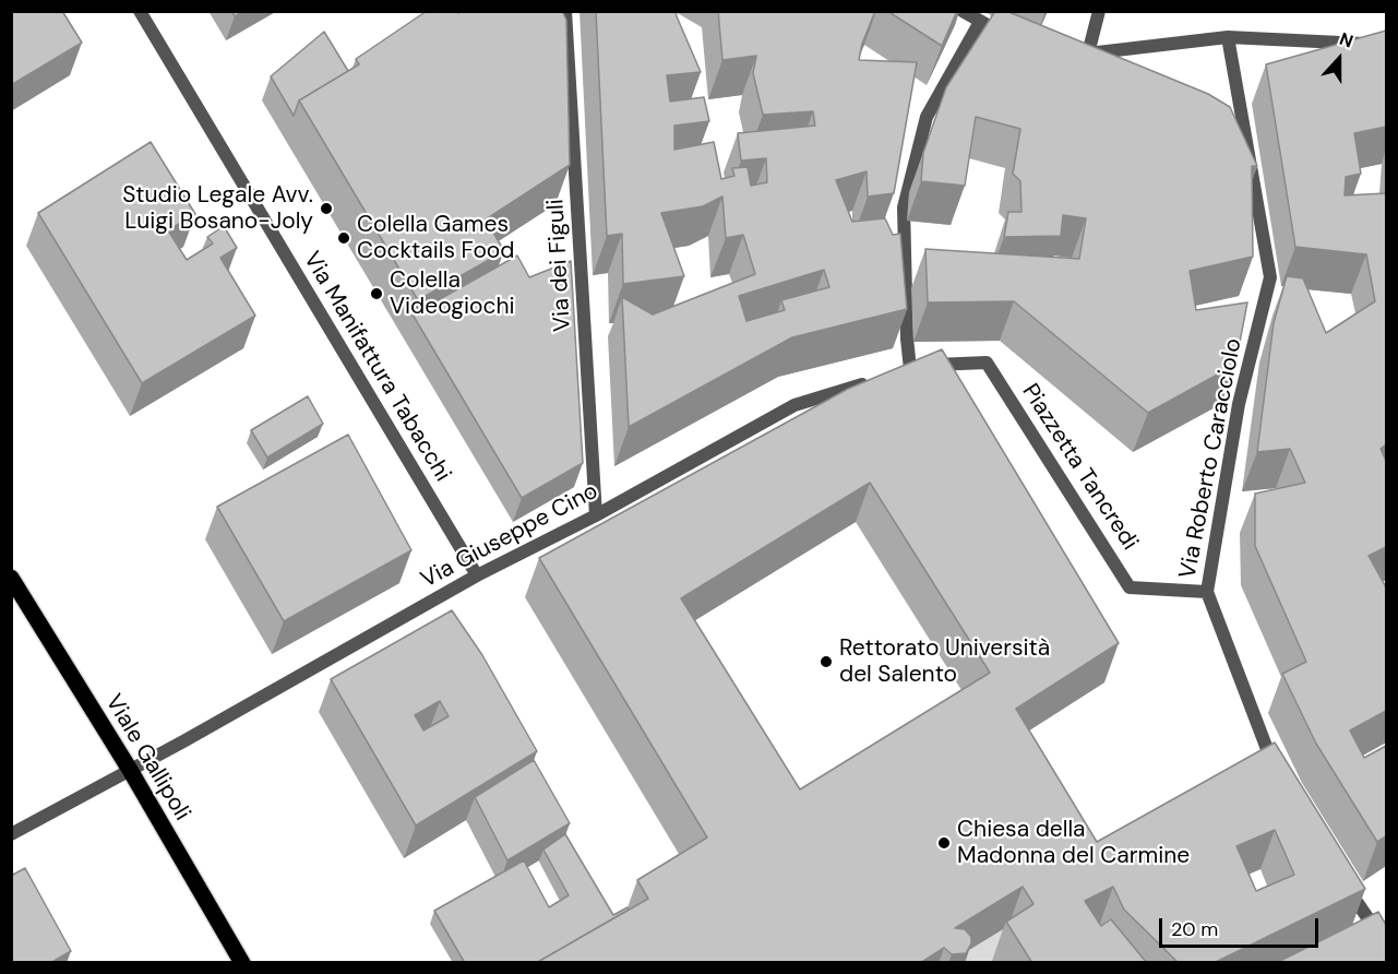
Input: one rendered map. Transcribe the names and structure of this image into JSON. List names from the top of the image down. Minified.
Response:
{"streets":{"main road":["Viale Gallipoli"],"street":["Via dei Figuli","Via Manifattura Tabacchi","Via Roberto Caracciolo","Piazzetta Tancredi","Via Giuseppe Cino"]},"crossings":[["Via dei Figuli","Via Giuseppe Cino"],["Via Manifattura Tabacchi","Via Giuseppe Cino"],["Via Roberto Caracciolo","Piazzetta Tancredi"],["Via Giuseppe Cino","Viale Gallipoli"]],"places":["Studio Legale Avv. Luigi Bosano-Joly","Colella Games Cocktails Food","Colella Videogiochi","Rettorato Università del Salento","Chiesa della Madonna del Carmine"],"scale_bar":"20 m","north":"top"}
